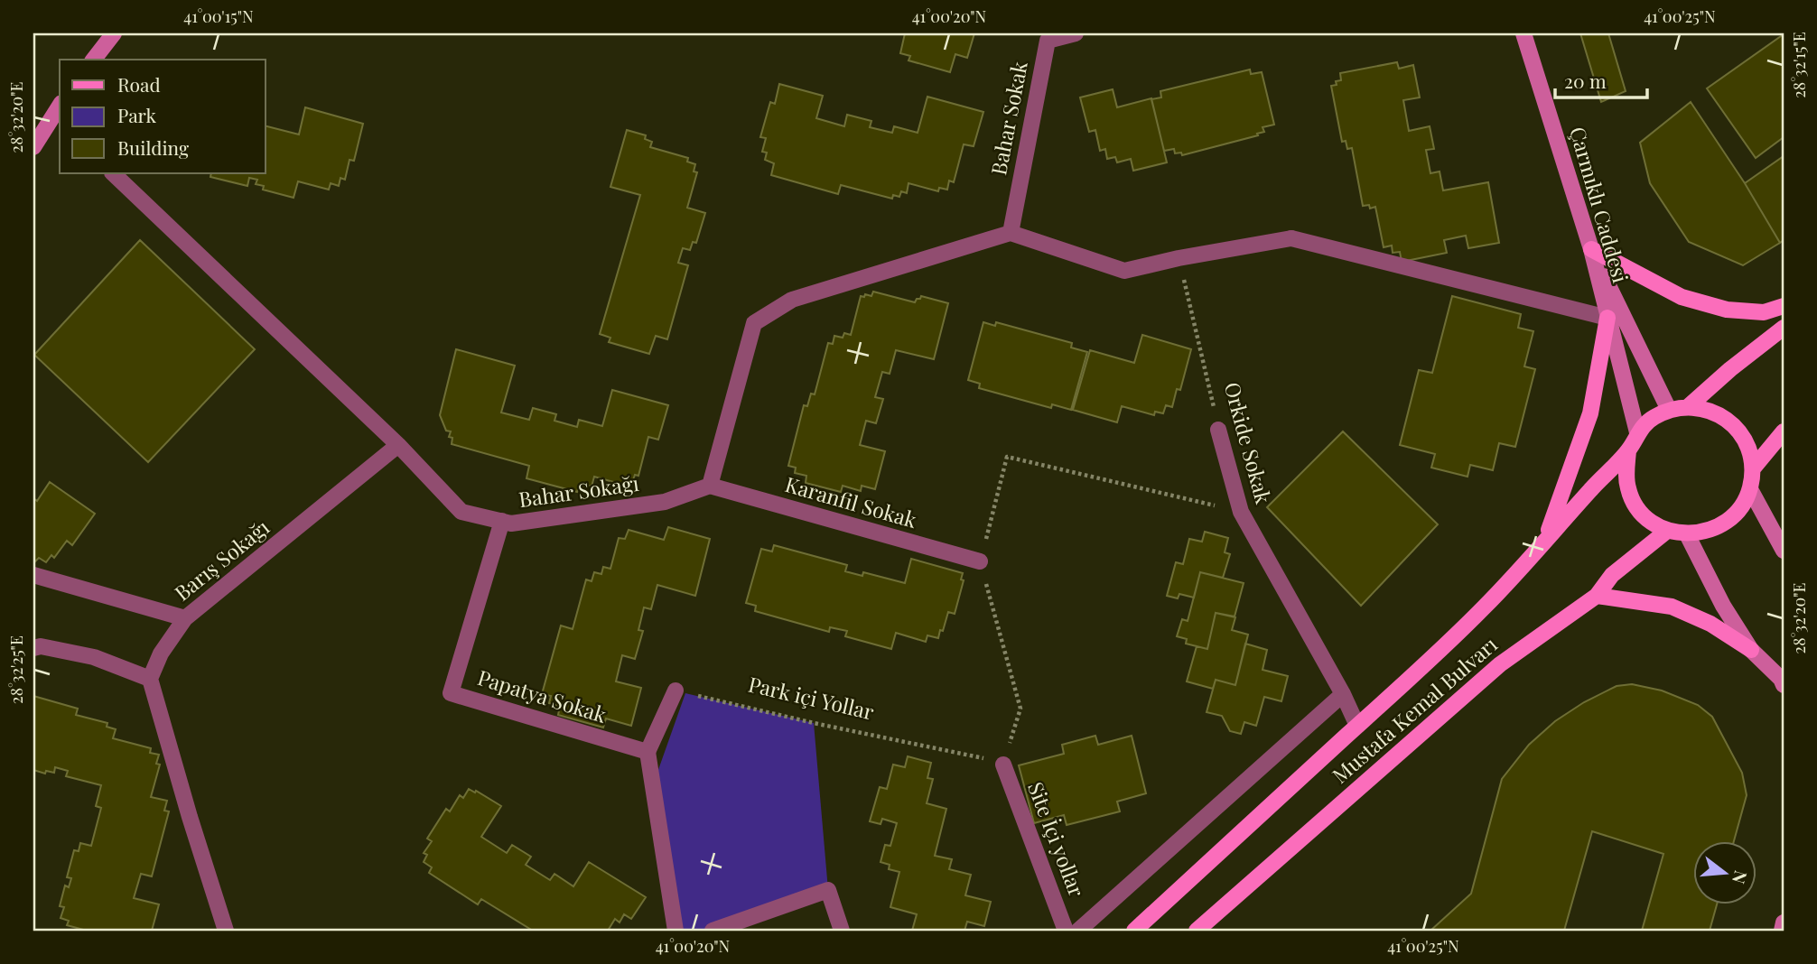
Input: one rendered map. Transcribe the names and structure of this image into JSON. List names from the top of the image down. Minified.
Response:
{"streets":{"main road":["Çarmıklı Caddesi","Mustafa Kemal Bulvarı"],"street":["Bahar Sokak","Orkide Sokak","Bahar Sokağı","Karanfil Sokak","Barış Sokağı","Papatya Sokak","Site İçi yollar"],"path":["Park içi Yollar"]},"crossings":[["Çarmıklı Caddesi","Mustafa Kemal Bulvarı"],["Bahar Sokağı","Karanfil Sokak"],["Bahar Sokağı","Barış Sokağı"],["Bahar Sokağı","Papatya Sokak"],["Park içi Yollar","Site İçi yollar"]],"legend":["Road","Park","Building"],"scale_bar":"20 m","north":"right","coordinates":["41°00'15\"N","41°00'20\"N","41°00'25\"N","28°32'15\"E","28°32'20\"E","28°32'25\"E"]}
